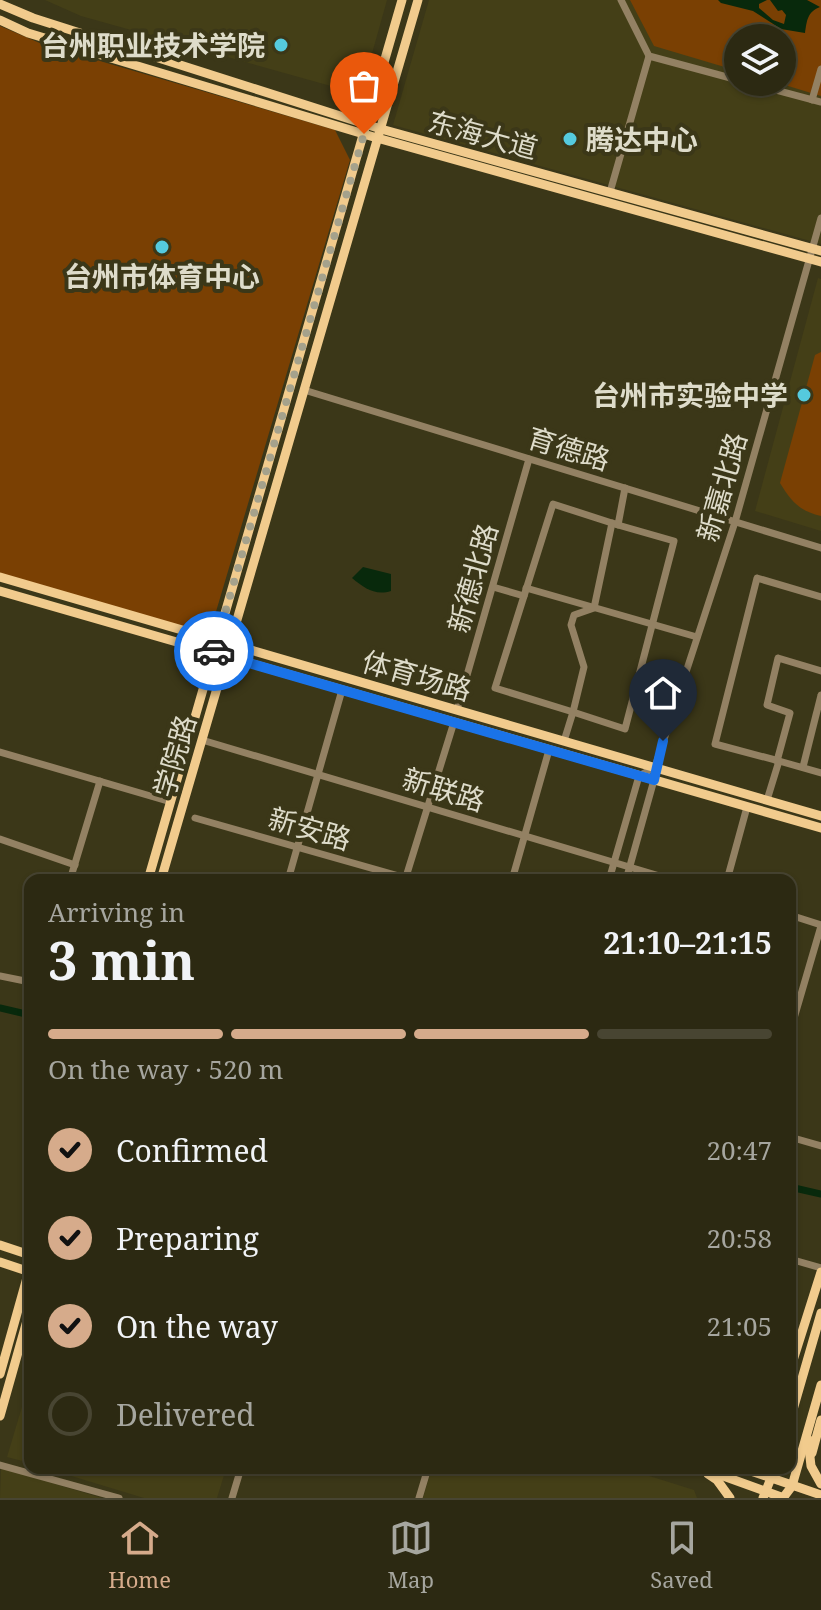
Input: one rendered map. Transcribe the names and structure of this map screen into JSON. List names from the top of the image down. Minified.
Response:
{"streets":{"main road":["东海大道","体育场路","学院路"],"street":["育德路","新嘉北路","新德北路","新联路","新安路"]},"crossings":[["东海大道","新嘉北路"],["东海大道","学院路"],["育德路","新嘉北路"],["育德路","新德北路"],["育德路","学院路"],["新嘉北路","体育场路"],["新嘉北路","新联路"],["新德北路","体育场路"],["体育场路","学院路"],["学院路","新联路"]],"places":["台州职业技术学院","腾达中心","台州市体育中心","台州市实验中学"],"page":{"heading":["3 min","Arriving in","21:10–21:15"],"bar":"On the way · 520 m","list":[["Confirmed","20:47"],["Preparing","20:58"],["On the way","21:05"],"Delivered"],"tabs":["Home","Map","Saved"]}}
